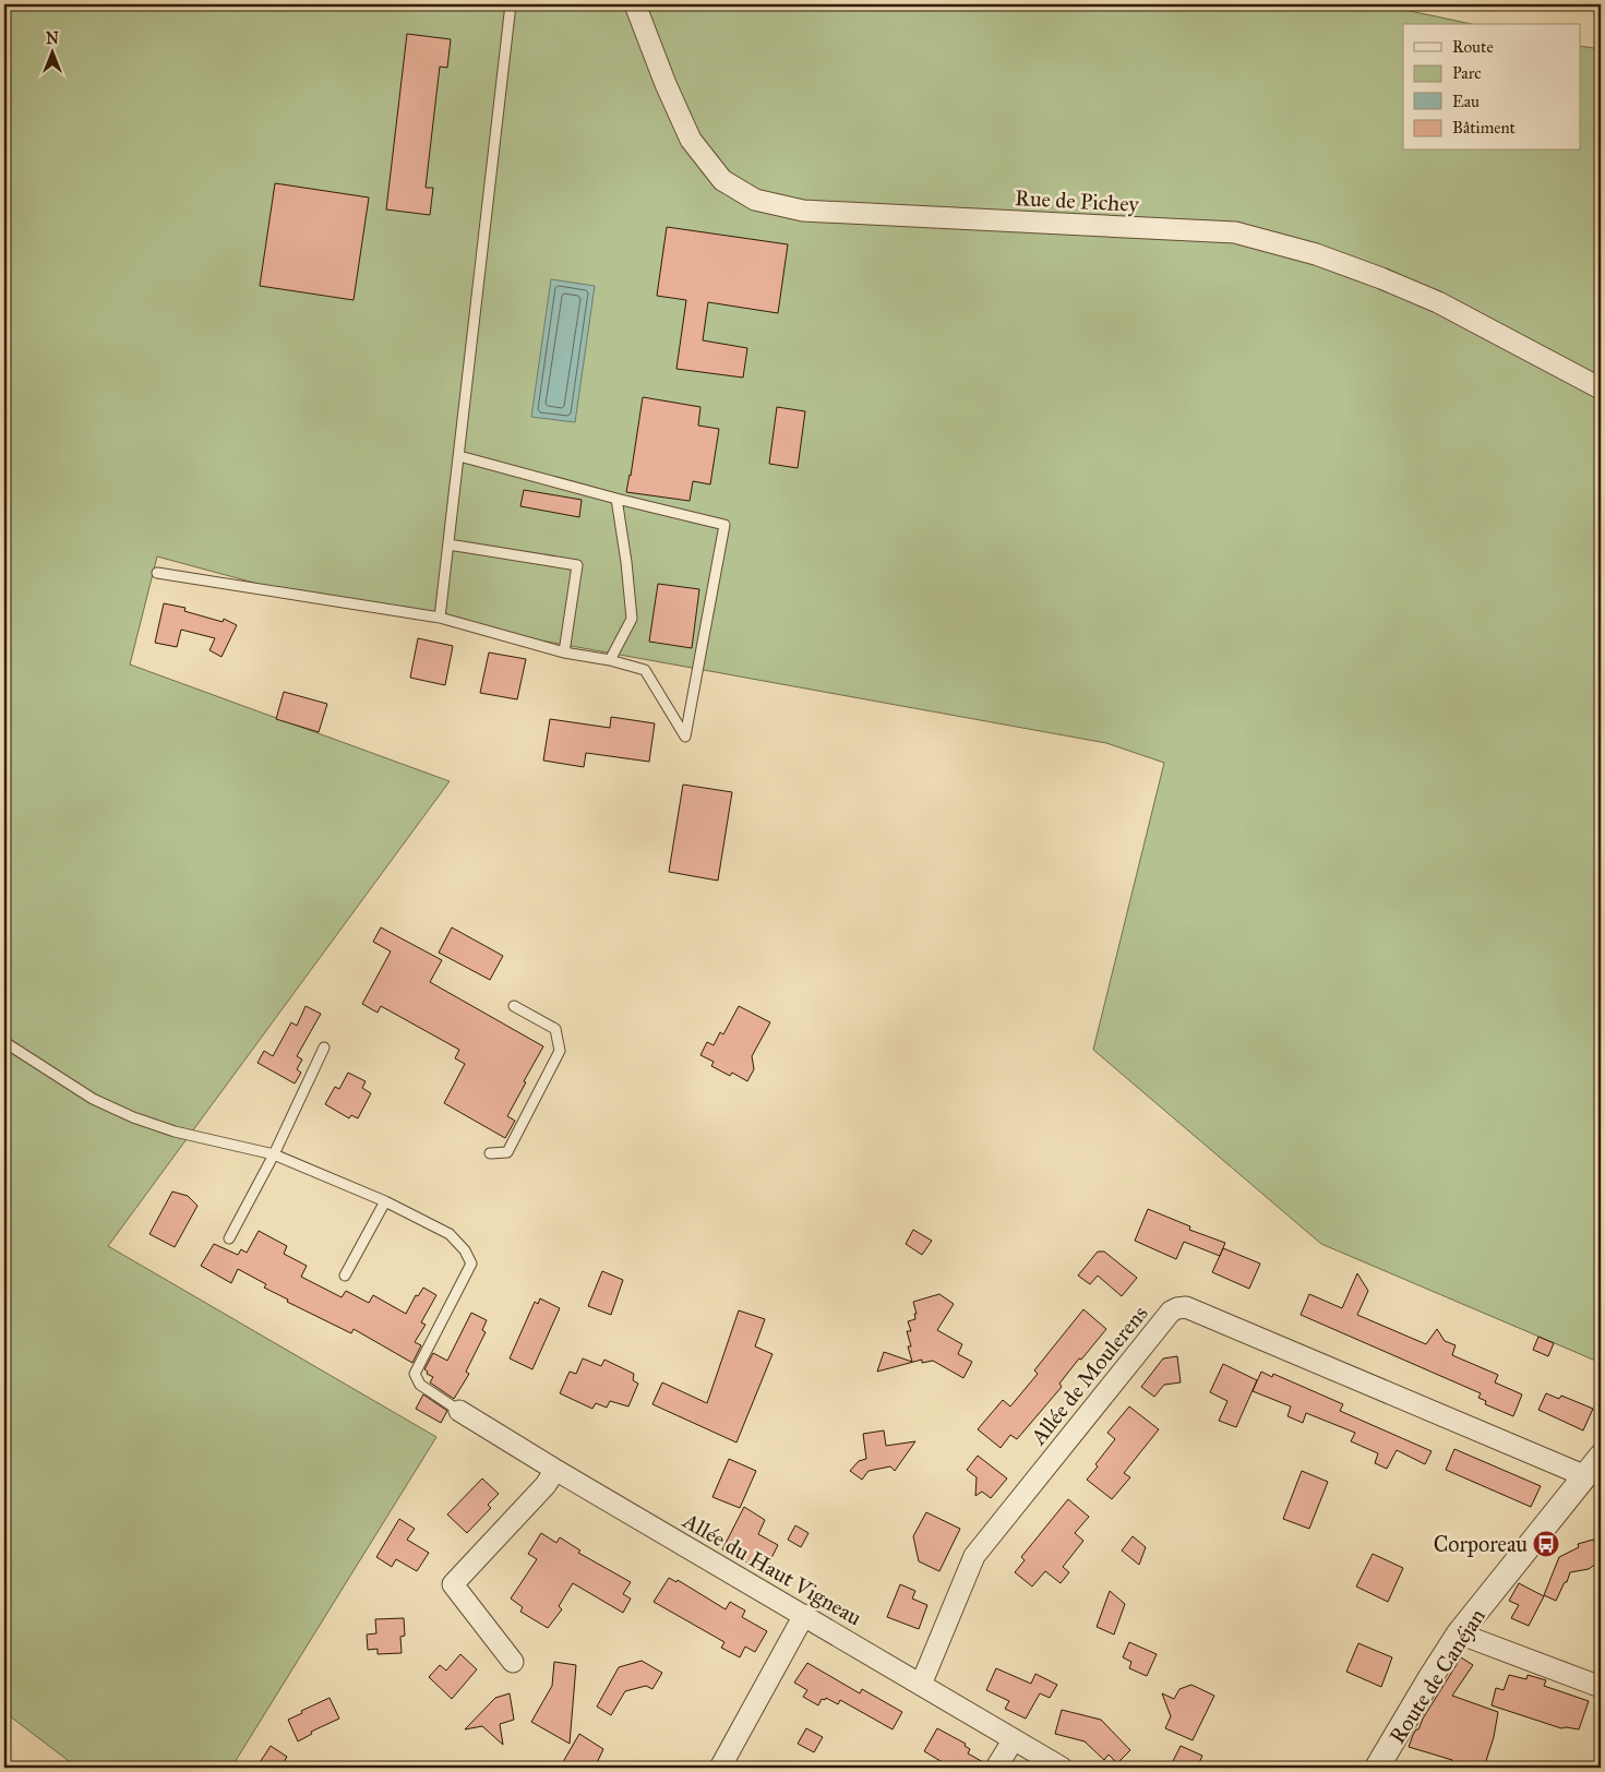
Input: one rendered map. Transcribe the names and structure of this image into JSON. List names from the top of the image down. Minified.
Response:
{"streets":{"street":["Rue de Pichey","Allée de Moulerens","Allée du Haut Vigneau","Route de Canéjan"]},"crossings":[["Allée de Moulerens","Allée du Haut Vigneau"],["Allée de Moulerens","Route de Canéjan"]],"places":{"bus stop":["Corporeau"]},"legend":["Route","Parc","Eau","Bâtiment"],"north":"top"}
